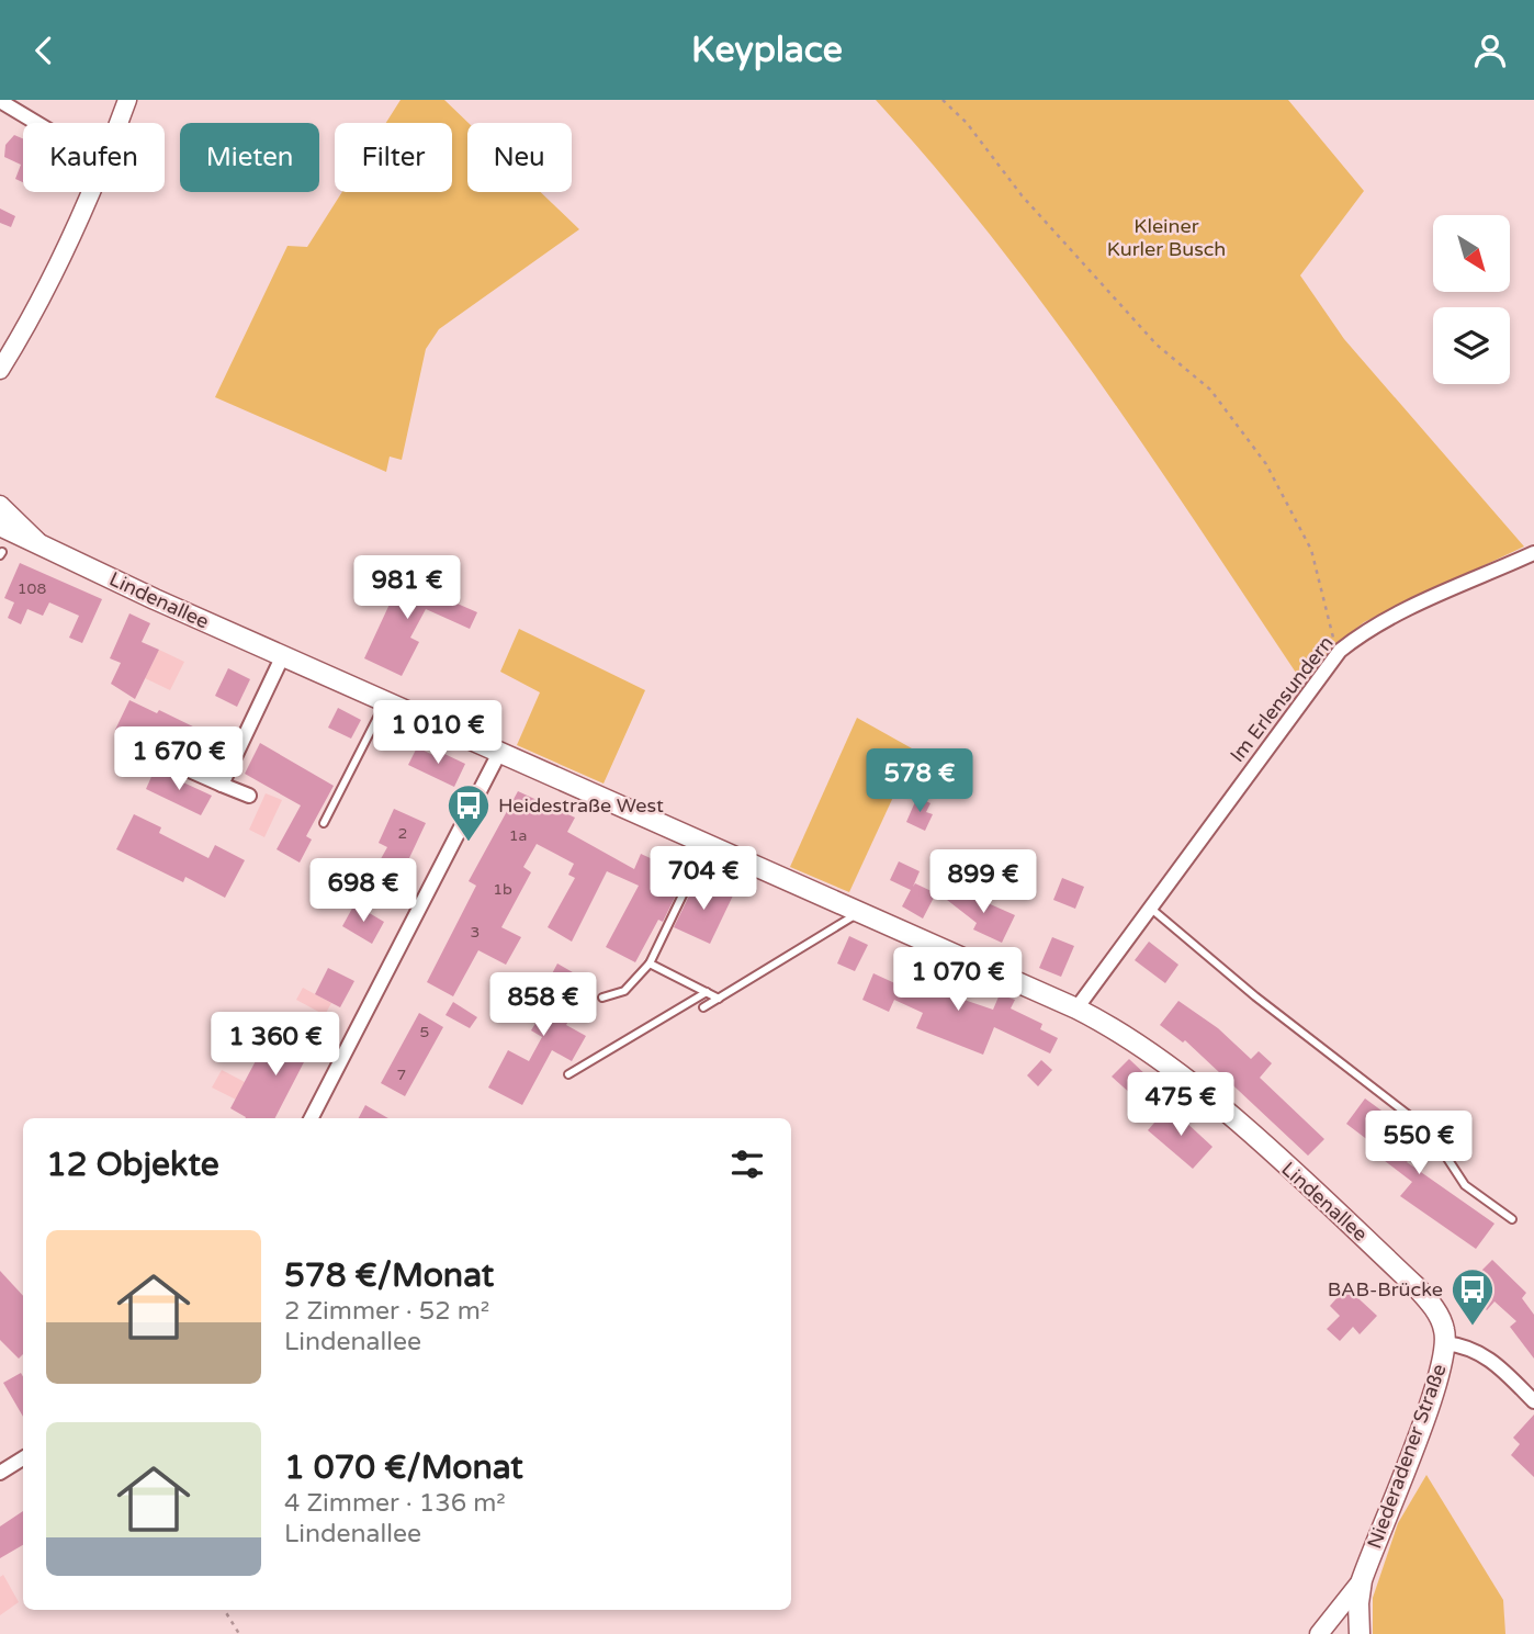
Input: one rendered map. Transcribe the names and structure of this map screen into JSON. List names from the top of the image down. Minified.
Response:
{"streets":{"main road":["Lindenallee","Niederadener Straße"],"street":["Im Erlensundern"]},"crossings":[["Lindenallee","Im Erlensundern"],["Lindenallee","Niederadener Straße"]],"parks":["Kleiner Kurler Busch"],"places":{"bus stop":["Heidestraße West","BAB-Brücke"]},"house_numbers":["108","2","1a","1b","3","5","7"],"north":"bottom right","page":{"header":"Keyplace","chip":["Kaufen","Mieten","Filter","Neu"],"price":["981 €","1 010 €","1 670 €","578 €","704 €","899 €","698 €","1 070 €","858 €","1 360 €","475 €","550 €"],"heading":"12 Objekte","list":[{"name":"578 €/Monat","note":"2 Zimmer · 52 m² · Lindenallee"},{"name":"1 070 €/Monat","note":"4 Zimmer · 136 m² · Lindenallee"}]}}
